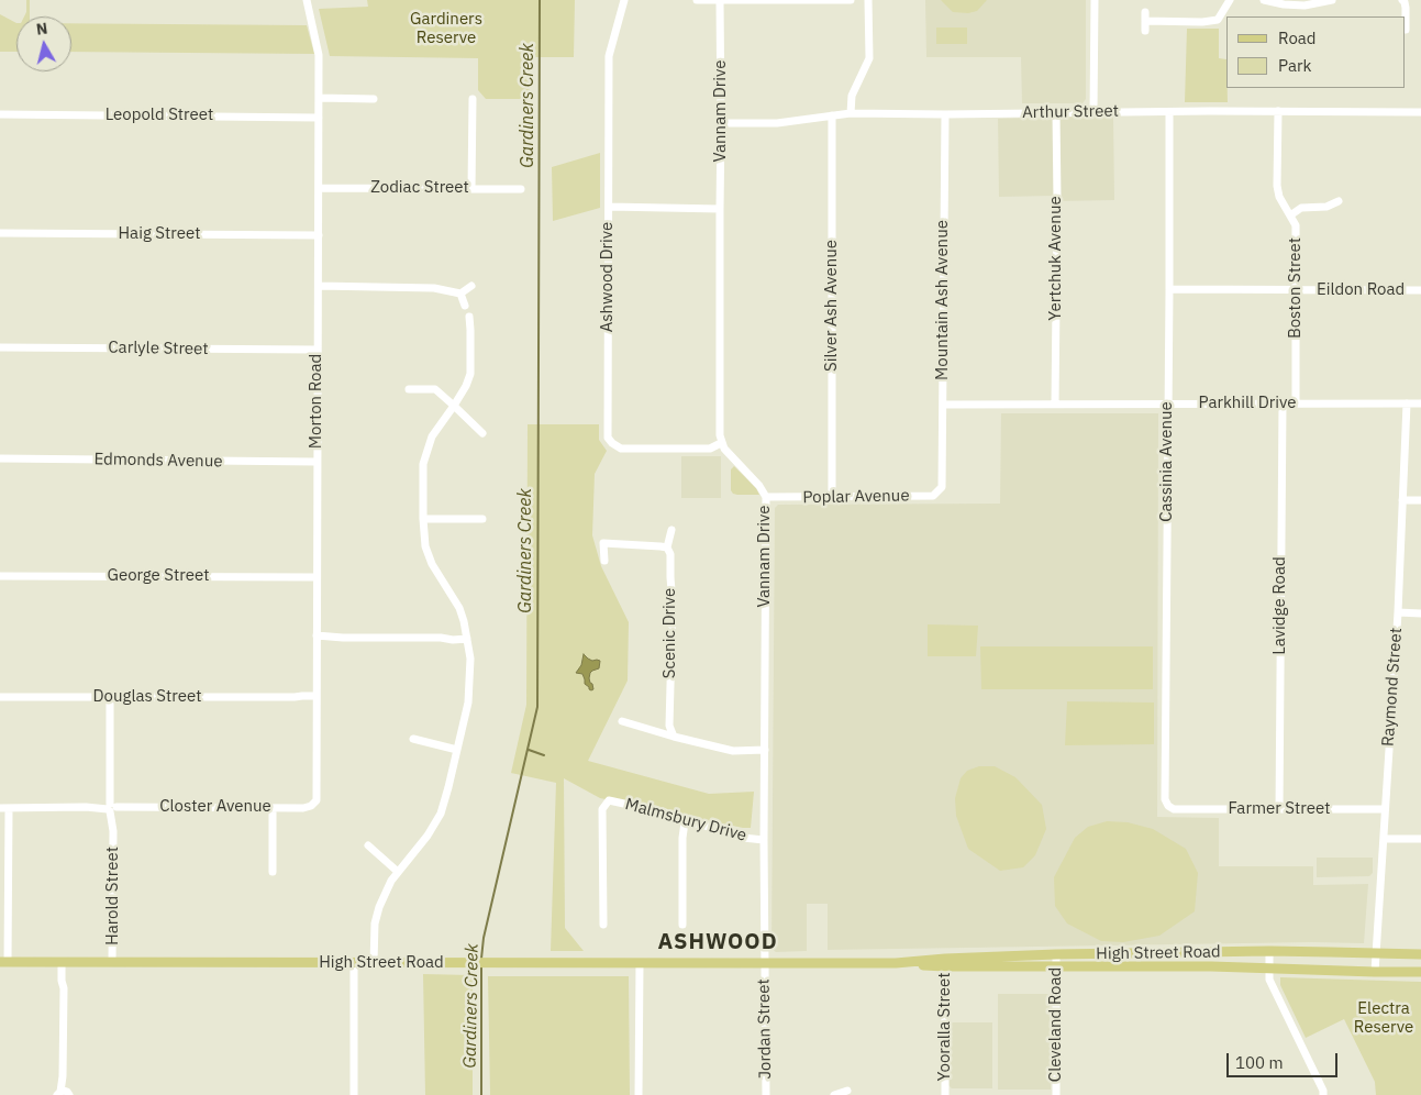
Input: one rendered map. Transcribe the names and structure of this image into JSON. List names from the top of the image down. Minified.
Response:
{"streets":{"main road":["High Street Road"],"street":["Vannam Drive","Arthur Street","Leopold Street","Zodiac Street","Haig Street","Yertchuk Avenue","Ashwood Drive","Boston Street","Eildon Road","Mountain Ash Avenue","Silver Ash Avenue","Carlyle Street","Morton Road","Parkhill Drive","Edmonds Avenue","Cassinia Avenue","Poplar Avenue","George Street","Lavidge Road","Scenic Drive","Raymond Street","Douglas Street","Closter Avenue","Farmer Street","Malmsbury Drive","Harold Street","Cleveland Road","Yooralla Street","Jordan Street"]},"crossings":[["Vannam Drive","Arthur Street"],["Vannam Drive","Ashwood Drive"],["Vannam Drive","Poplar Avenue"],["Vannam Drive","Malmsbury Drive"],["Vannam Drive","High Street Road"],["Vannam Drive","Jordan Street"],["Arthur Street","Yertchuk Avenue"],["Arthur Street","Boston Street"],["Arthur Street","Mountain Ash Avenue"],["Arthur Street","Silver Ash Avenue"],["Arthur Street","Cassinia Avenue"],["Leopold Street","Morton Road"],["Zodiac Street","Morton Road"],["Haig Street","Morton Road"],["Yertchuk Avenue","Parkhill Drive"],["Boston Street","Eildon Road"],["Boston Street","Parkhill Drive"],["Eildon Road","Cassinia Avenue"],["Mountain Ash Avenue","Parkhill Drive"],["Mountain Ash Avenue","Poplar Avenue"],["Silver Ash Avenue","Poplar Avenue"],["Carlyle Street","Morton Road"],["Morton Road","Edmonds Avenue"],["Morton Road","George Street"],["Morton Road","Douglas Street"],["Morton Road","Closter Avenue"],["Parkhill Drive","Cassinia Avenue"],["Parkhill Drive","Lavidge Road"],["Parkhill Drive","Raymond Street"],["Cassinia Avenue","Farmer Street"],["Lavidge Road","Farmer Street"],["Raymond Street","Farmer Street"],["Raymond Street","High Street Road"],["Douglas Street","Harold Street"],["Closter Avenue","Harold Street"],["Harold Street","High Street Road"],["High Street Road","Cleveland Road"],["High Street Road","Yooralla Street"],["High Street Road","Jordan Street"]],"districts":["ASHWOOD"],"water":["Gardiners Creek"],"parks":["Gardiners Reserve","Electra Reserve"],"legend":["Road","Park"],"scale_bar":"100 m","north":"top"}
